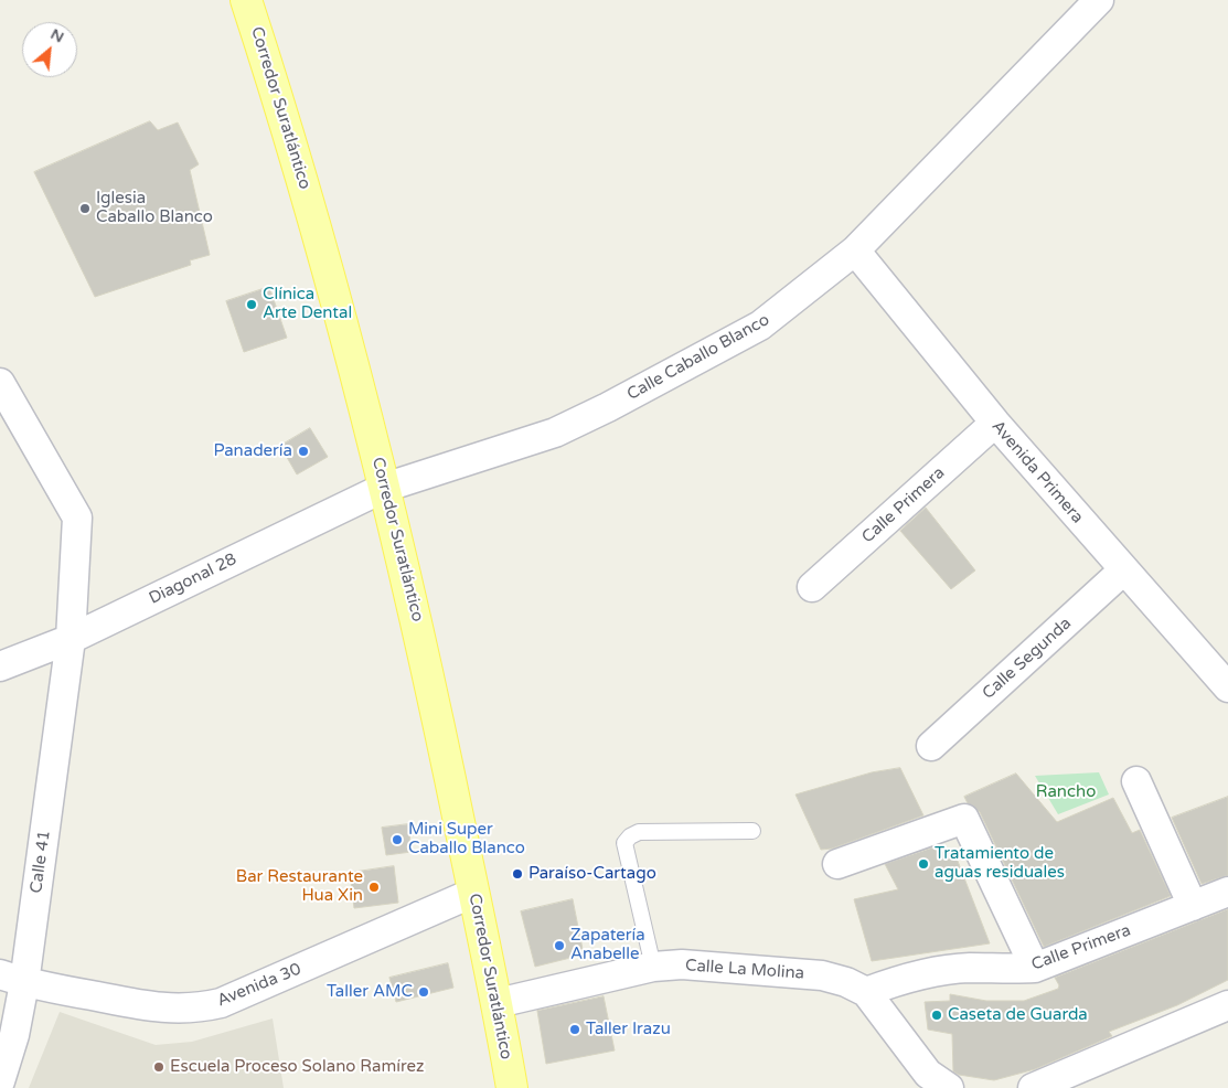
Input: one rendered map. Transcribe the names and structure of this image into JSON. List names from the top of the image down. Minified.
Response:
{"streets":{"main road":["Corredor Suratlántico"],"street":["Calle Caballo Blanco","Avenida Primera","Calle Primera","Diagonal 28","Calle Segunda","Calle 41","Calle La Molina","Avenida 30"]},"crossings":[["Corredor Suratlántico","Calle Caballo Blanco"],["Corredor Suratlántico","Diagonal 28"],["Corredor Suratlántico","Calle La Molina"],["Corredor Suratlántico","Avenida 30"],["Calle Caballo Blanco","Avenida Primera"],["Calle Caballo Blanco","Diagonal 28"],["Avenida Primera","Calle Primera"],["Avenida Primera","Calle Segunda"],["Calle Primera","Calle La Molina"],["Diagonal 28","Calle 41"],["Calle 41","Avenida 30"]],"parks":["Rancho"],"places":["Iglesia Caballo Blanco","Clínica Arte Dental","Panadería","Mini Super Caballo Blanco","Tratamiento de aguas residuales","Paraíso-Cartago","Bar Restaurante Hua Xin","Zapatería Anabelle","Taller AMC","Caseta de Guarda","Taller Irazu","Escuela Proceso Solano Ramírez"],"north":"top right"}
